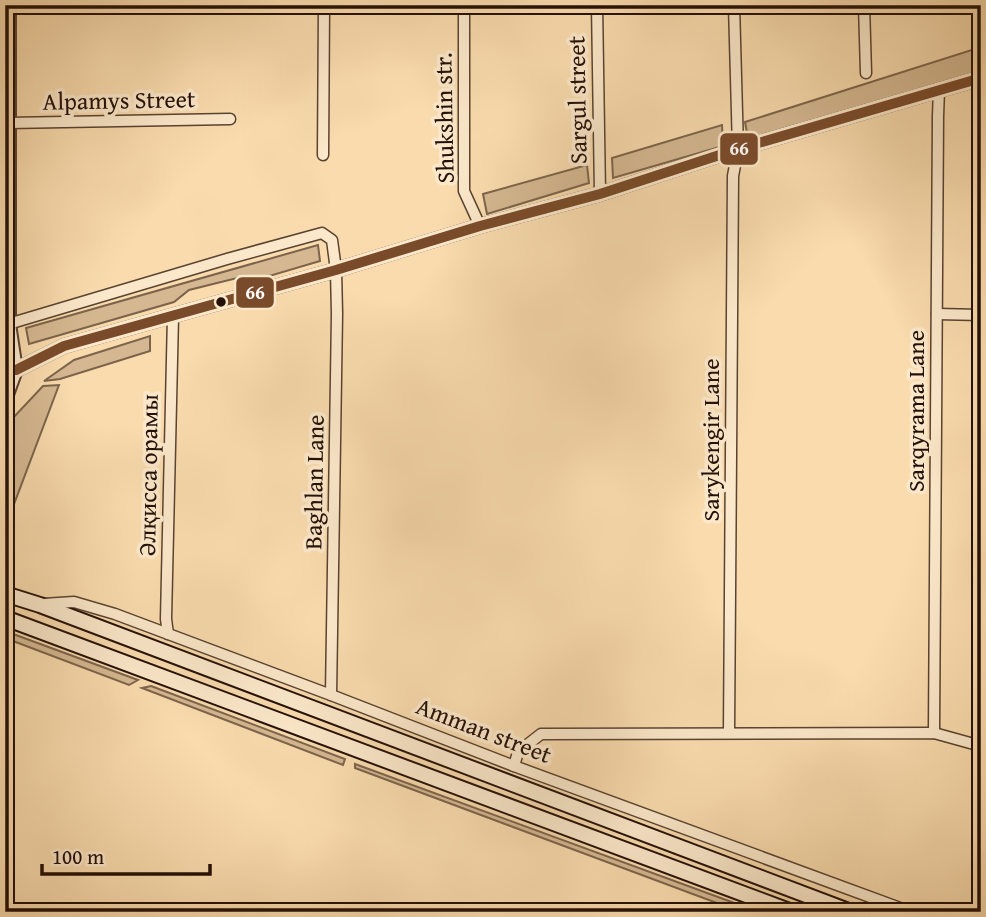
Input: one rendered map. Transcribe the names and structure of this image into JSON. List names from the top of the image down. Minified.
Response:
{"streets":{"main road":["Amman street"],"street":["Alpamys Street","Sargul street","Shukshin str.","Sarqyrama Lane","Sarykengir Lane","Әлқисса орамы","Baghlan Lane"]},"crossings":[["Әлқисса орамы","Amman street"],["Baghlan Lane","Amman street"]],"lines":["transit line 66"],"scale_bar":"100 m"}
